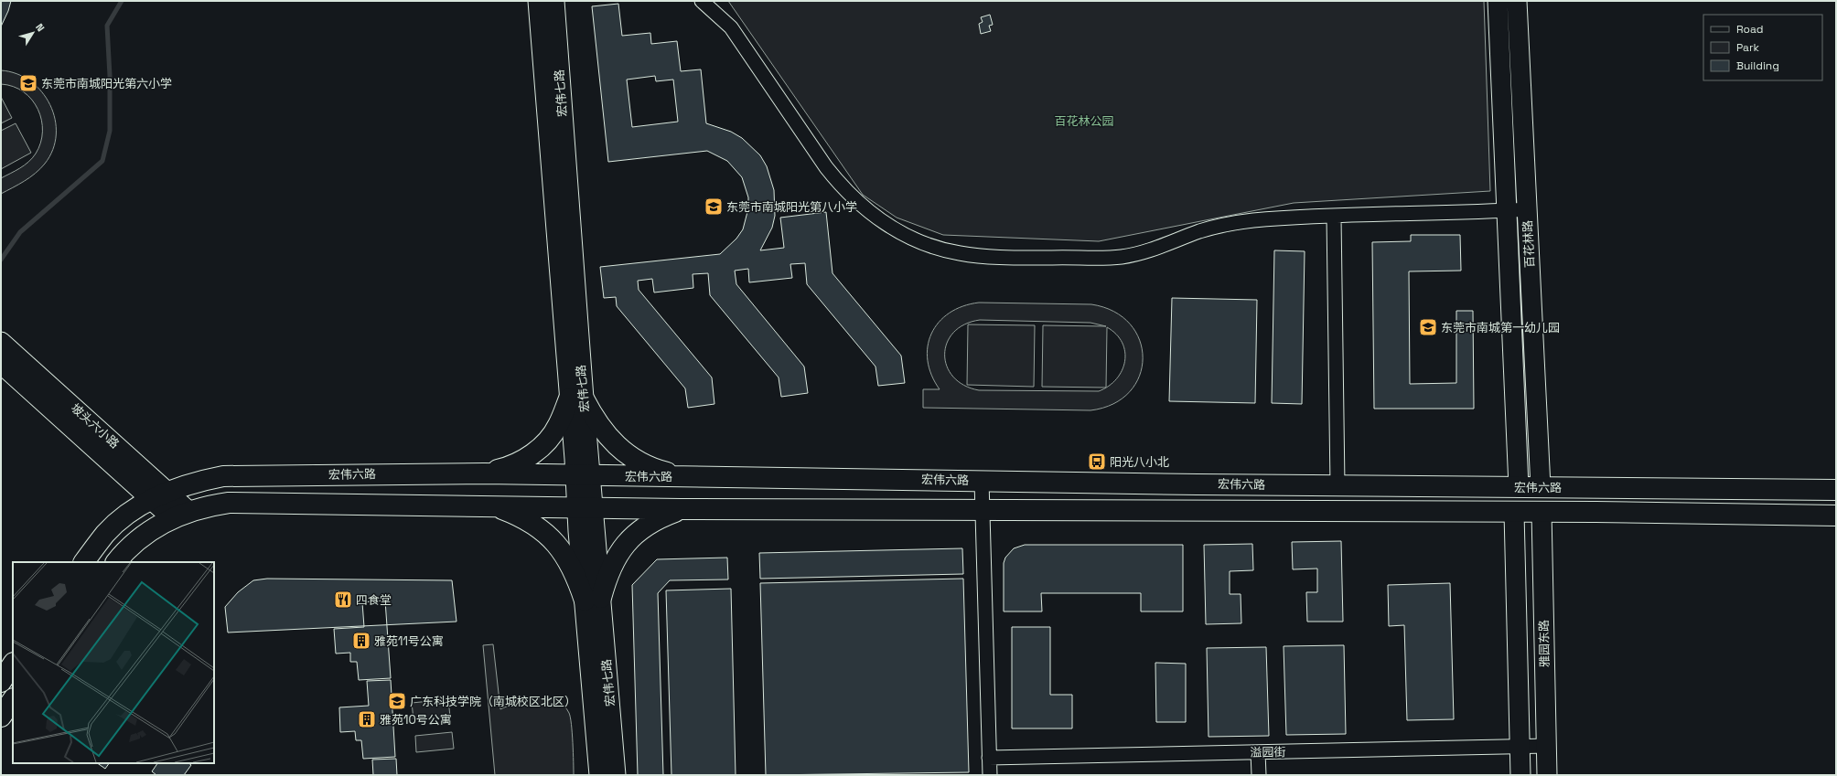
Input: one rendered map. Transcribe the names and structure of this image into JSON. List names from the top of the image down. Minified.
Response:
{"streets":{"main road":["宏伟六路"],"street":["宏伟七路","百花林路","坡头六小路","雅园东路","溢园街"]},"crossings":[["宏伟七路","宏伟六路"],["百花林路","宏伟六路"],["坡头六小路","宏伟六路"],["宏伟六路","雅园东路"],["雅园东路","溢园街"]],"parks":["百花林公园"],"places":{"school or university":["东莞市南城阳光第六小学","东莞市南城阳光第八小学","东莞市南城第一幼儿园","广东科技学院（南城校区北区）"],"bus stop":["阳光八小北"],"restaurant":["四食堂"],"building":["雅苑11号公寓","雅苑10号公寓"]},"legend":["Road","Park","Building"],"north":"top right"}
